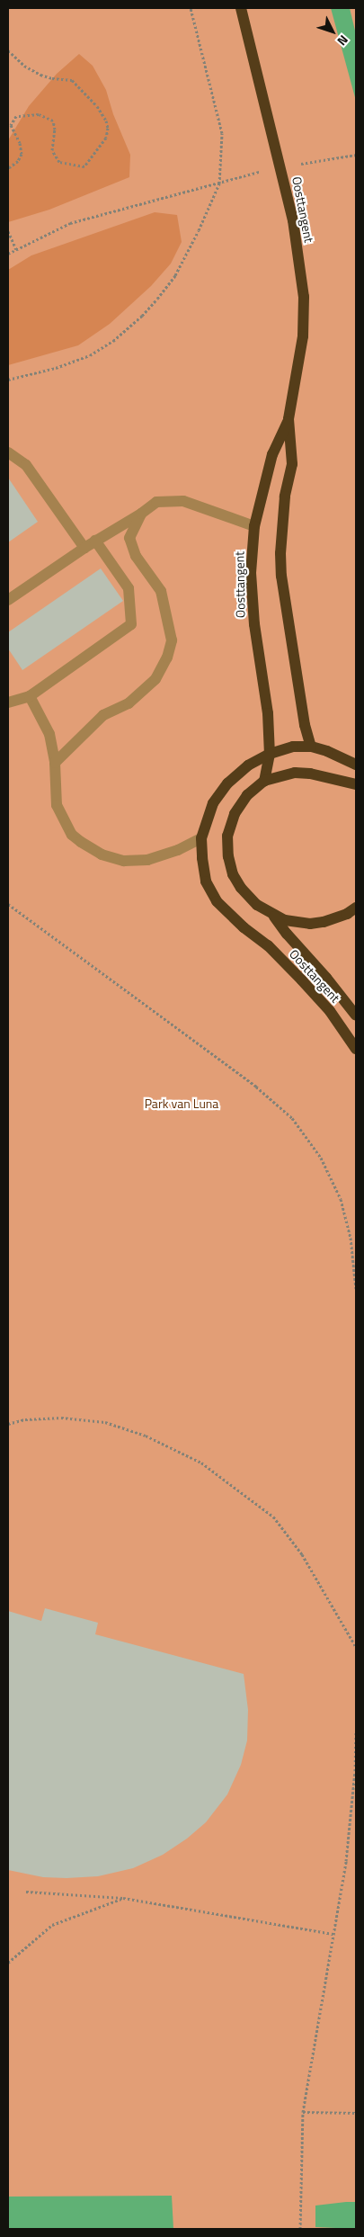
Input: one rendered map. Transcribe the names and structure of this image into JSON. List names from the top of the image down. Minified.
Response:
{"streets":{"main road":["Oosttangent"]},"parks":["Park van Luna"],"north":"bottom right"}
